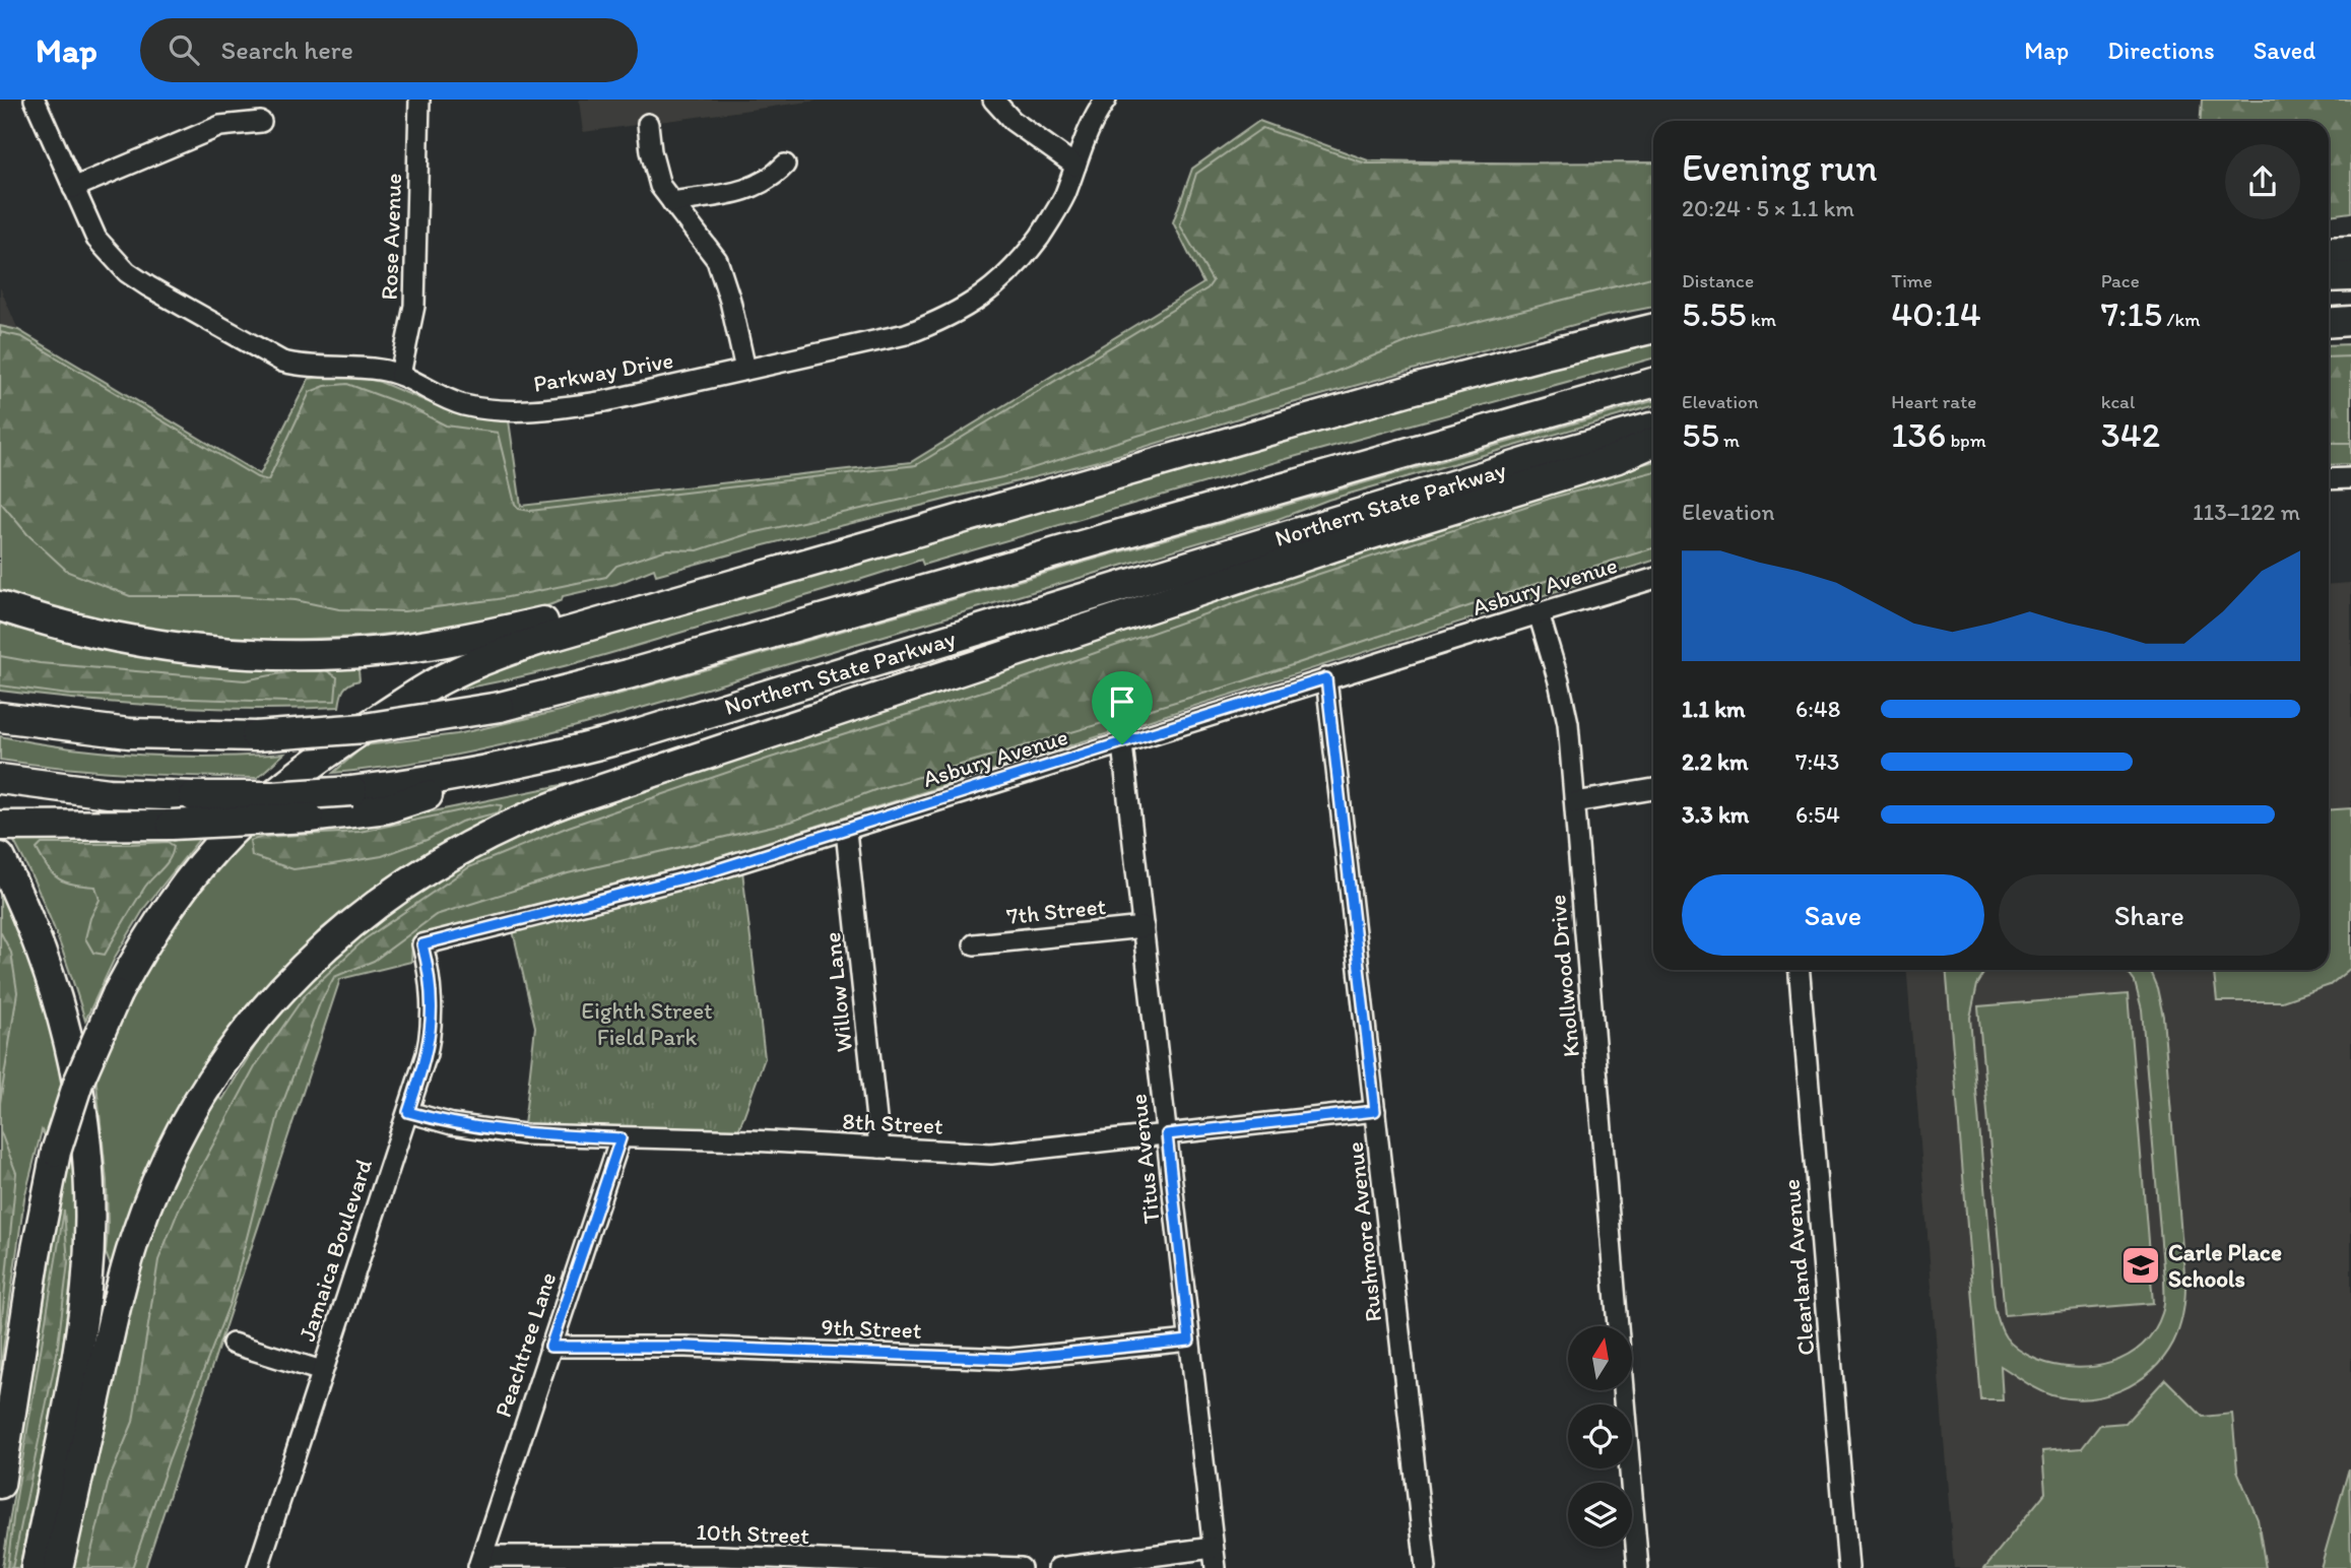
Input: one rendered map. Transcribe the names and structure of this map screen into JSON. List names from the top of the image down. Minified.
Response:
{"streets":{"highway":["Northern State Parkway"],"street":["Rose Avenue","Parkway Drive","Asbury Avenue","7th Street","Knollwood Drive","Willow Lane","8th Street","Titus Avenue","Rushmore Avenue","Jamaica Boulevard","Clearland Avenue","9th Street","Peachtree Lane","10th Street"]},"crossings":[["Rose Avenue","Parkway Drive"],["Asbury Avenue","Knollwood Drive"],["Asbury Avenue","Willow Lane"],["Asbury Avenue","Titus Avenue"],["Asbury Avenue","Rushmore Avenue"],["Asbury Avenue","Jamaica Boulevard"],["7th Street","Titus Avenue"],["Willow Lane","8th Street"],["8th Street","Titus Avenue"],["8th Street","Rushmore Avenue"],["8th Street","Jamaica Boulevard"],["8th Street","Peachtree Lane"],["Titus Avenue","9th Street"],["9th Street","Peachtree Lane"],["Peachtree Lane","10th Street"]],"parks":["Eighth Street Field Park"],"places":{"school or university":["Carle Place Schools"]},"north":"top","page":{"header":"Map","search":"Search here","nav":["Map","Directions","Saved"],"heading":["Evening run","20:24 · 5 × 1.1 km"],"stats":[["Distance","5.55 km"],["Time","40:14"],["Pace","7:15 /km"],["Elevation","55 m"],["Heart rate","136 bpm"],["kcal","342"]],"chart":["Elevation","113–122 m"],"list":[{"name":"1.1 km","note":"6:48"},{"name":"2.2 km","note":"7:43"},{"name":"3.3 km","note":"6:54"}],"buttons":["Save","Share"]}}
